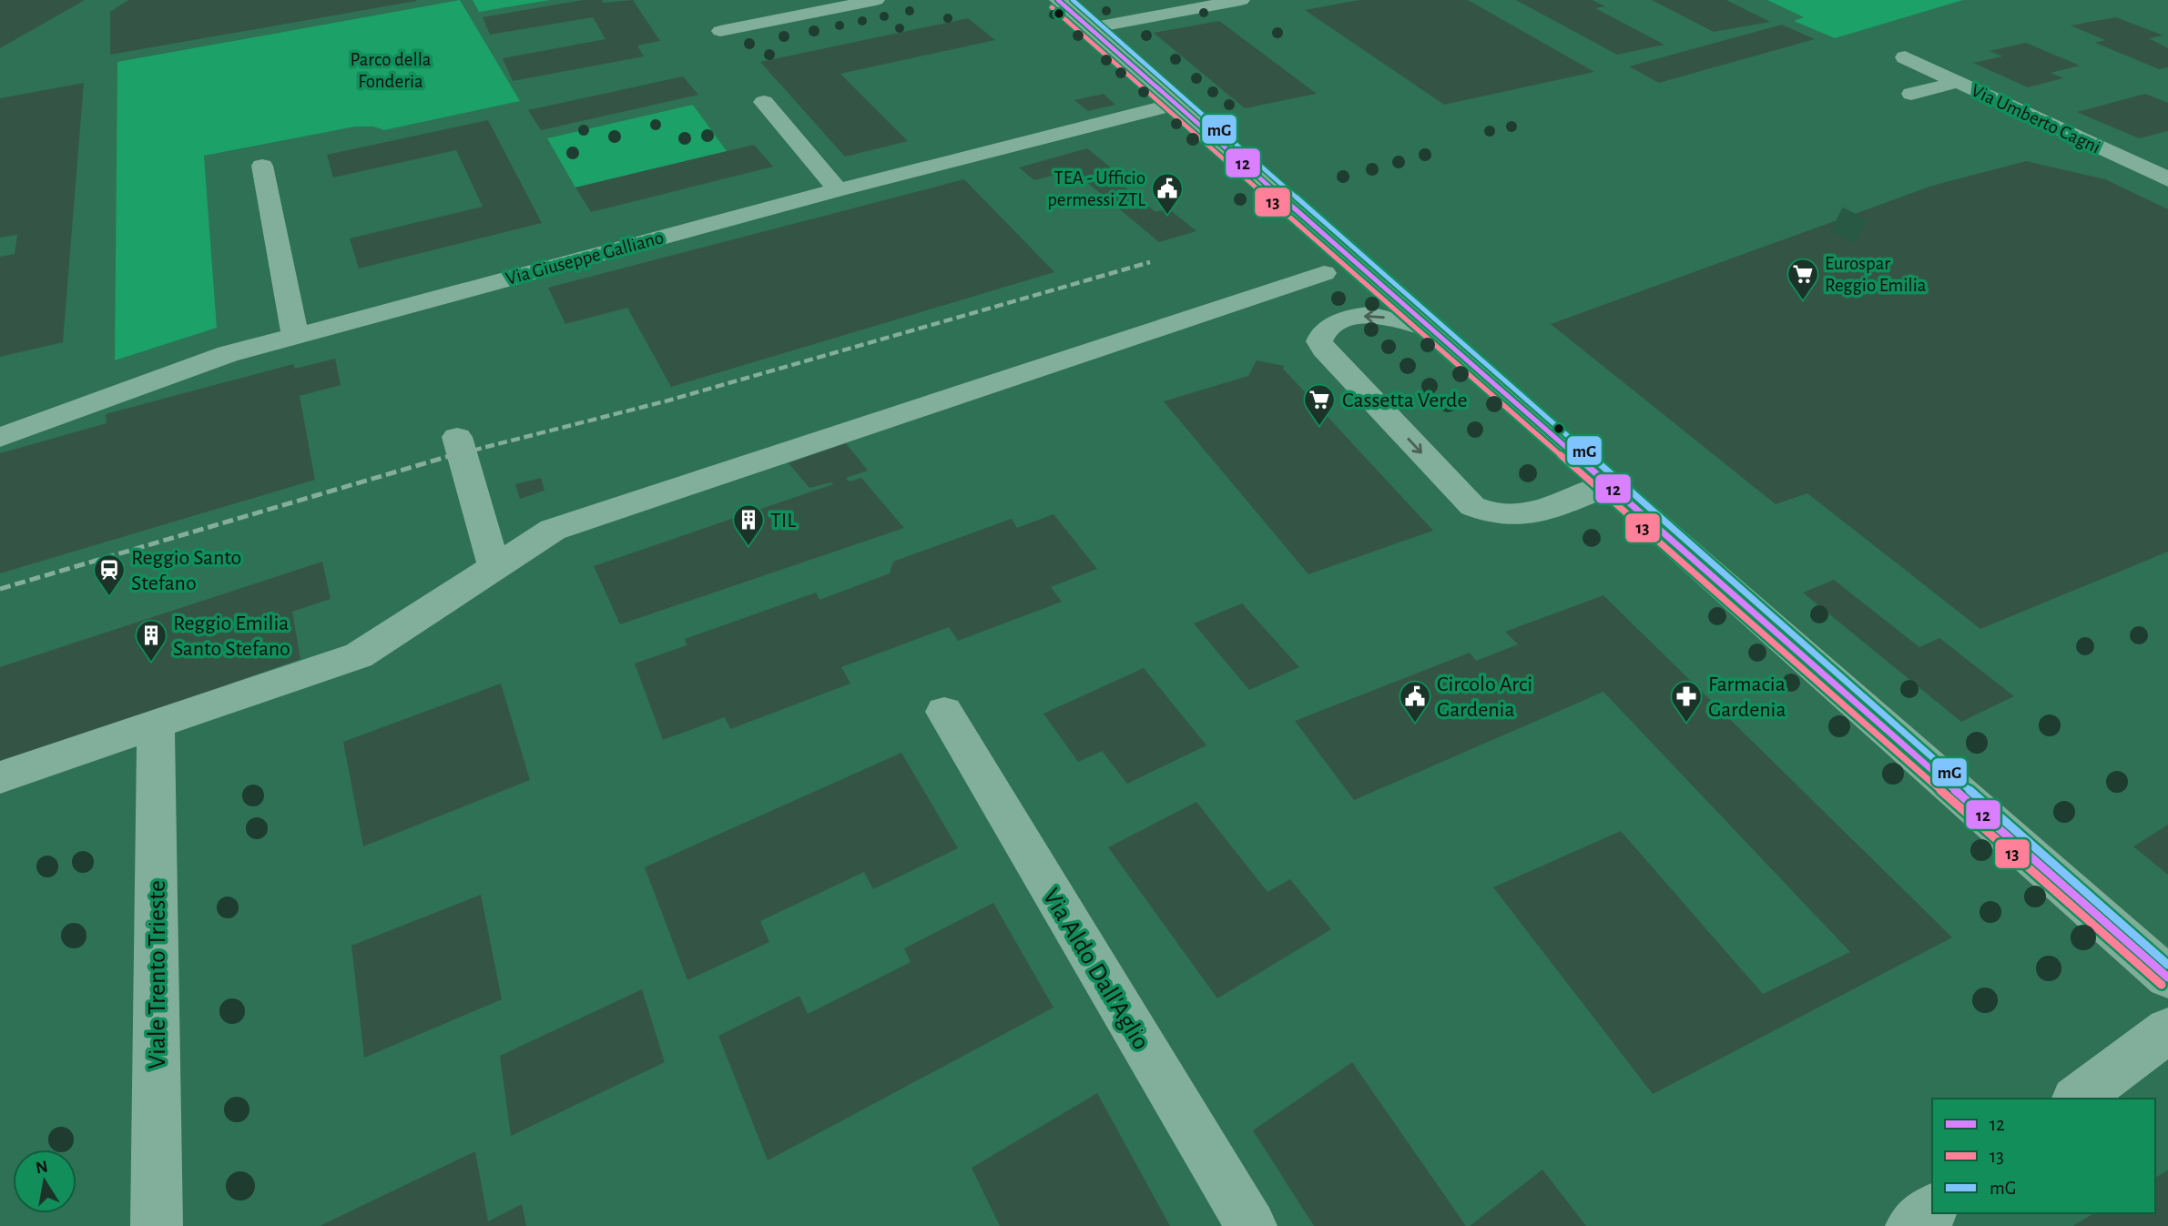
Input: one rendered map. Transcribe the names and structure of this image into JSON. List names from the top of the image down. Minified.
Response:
{"streets":{"street":["Via Umberto Cagni","Via Giuseppe Galliano","Via Aldo Dall'Aglio","Viale Trento Trieste"]},"parks":["Parco della Fonderia"],"places":{"public building":["TEA - Ufficio permessi ZTL","Circolo Arci Gardenia"],"supermarket":["Eurospar Reggio Emilia","Cassetta Verde"],"building":["TIL","Reggio Emilia Santo Stefano"],"station":["Reggio Santo Stefano"],"pharmacy":["Farmacia Gardenia"]},"lines":["transit line 12","transit line mG","transit line 13"],"legend":["12","13","mG"],"north":"top"}
